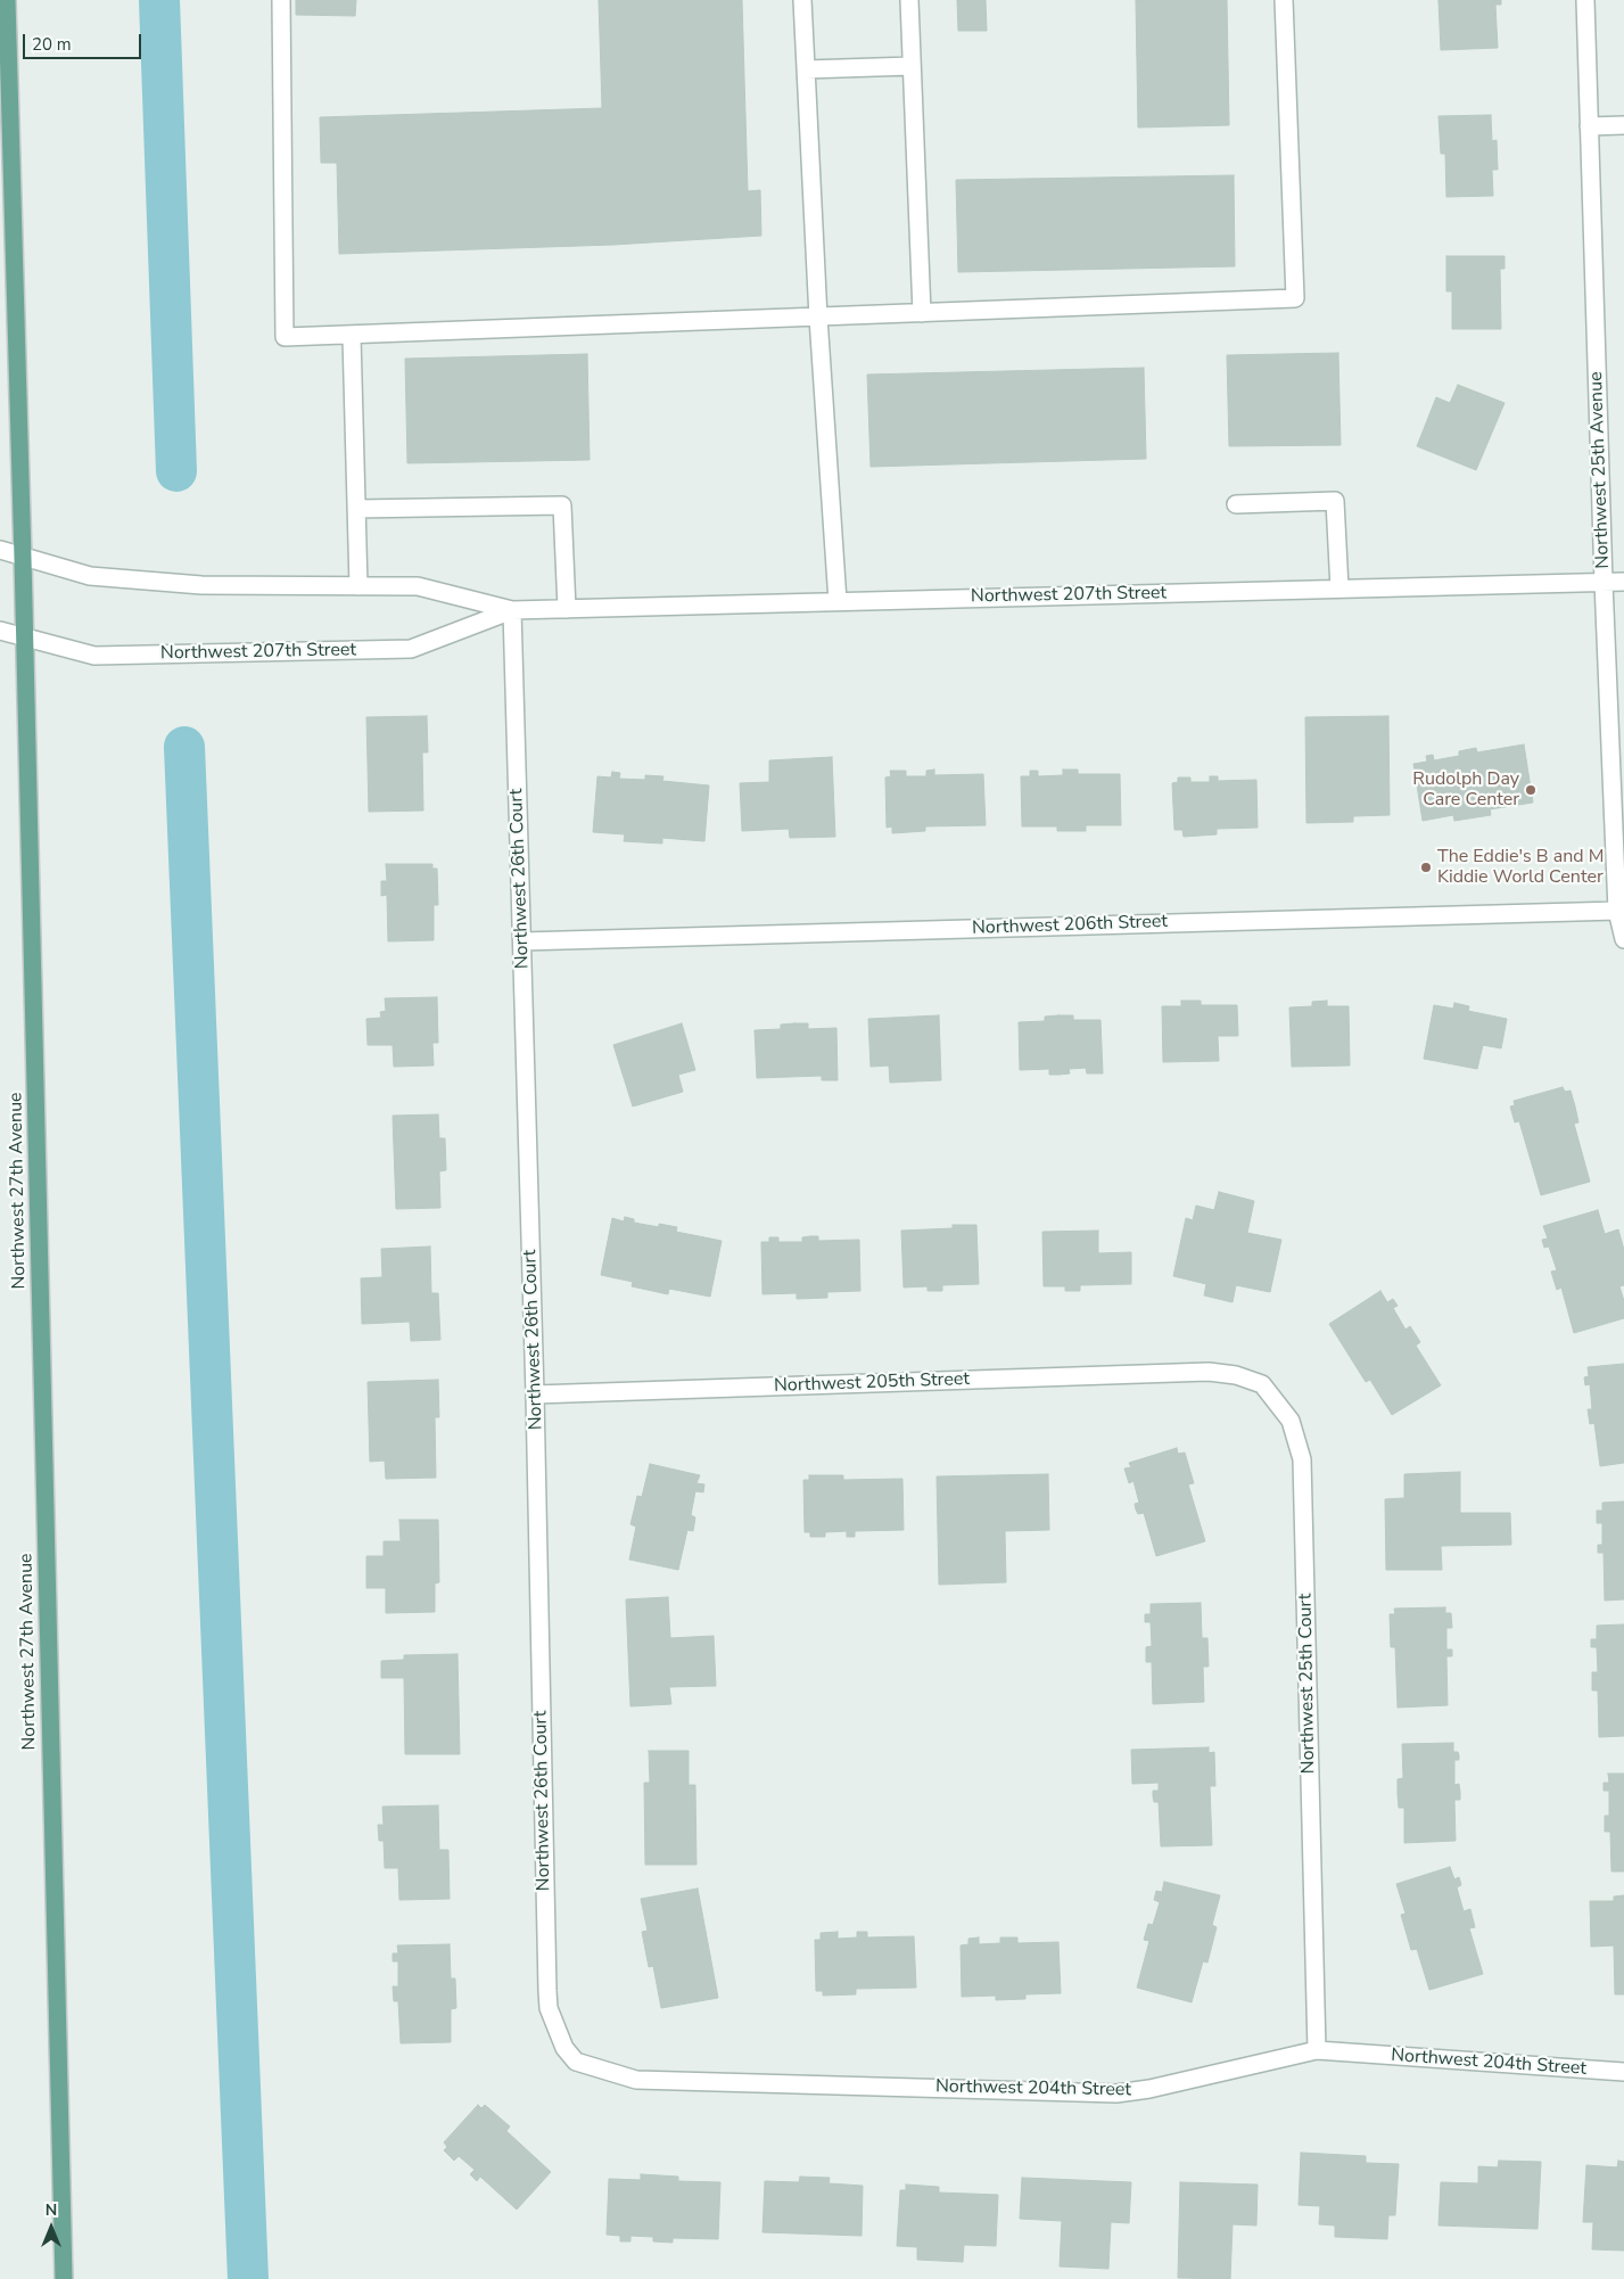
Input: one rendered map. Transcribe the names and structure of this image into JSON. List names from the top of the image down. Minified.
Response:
{"streets":{"main road":["Northwest 27th Avenue"],"street":["Northwest 25th Avenue","Northwest 207th Street","Northwest 26th Court","Northwest 206th Street","Northwest 205th Street","Northwest 25th Court","Northwest 204th Street"]},"crossings":[["Northwest 25th Avenue","Northwest 207th Street"],["Northwest 25th Avenue","Northwest 206th Street"],["Northwest 207th Street","Northwest 26th Court"],["Northwest 207th Street","Northwest 27th Avenue"],["Northwest 26th Court","Northwest 206th Street"],["Northwest 26th Court","Northwest 205th Street"],["Northwest 26th Court","Northwest 204th Street"],["Northwest 205th Street","Northwest 25th Court"],["Northwest 25th Court","Northwest 204th Street"]],"places":["Rudolph Day Care Center","The Eddie's B and M Kiddie World Center"],"scale_bar":"20 m","north":"top"}
